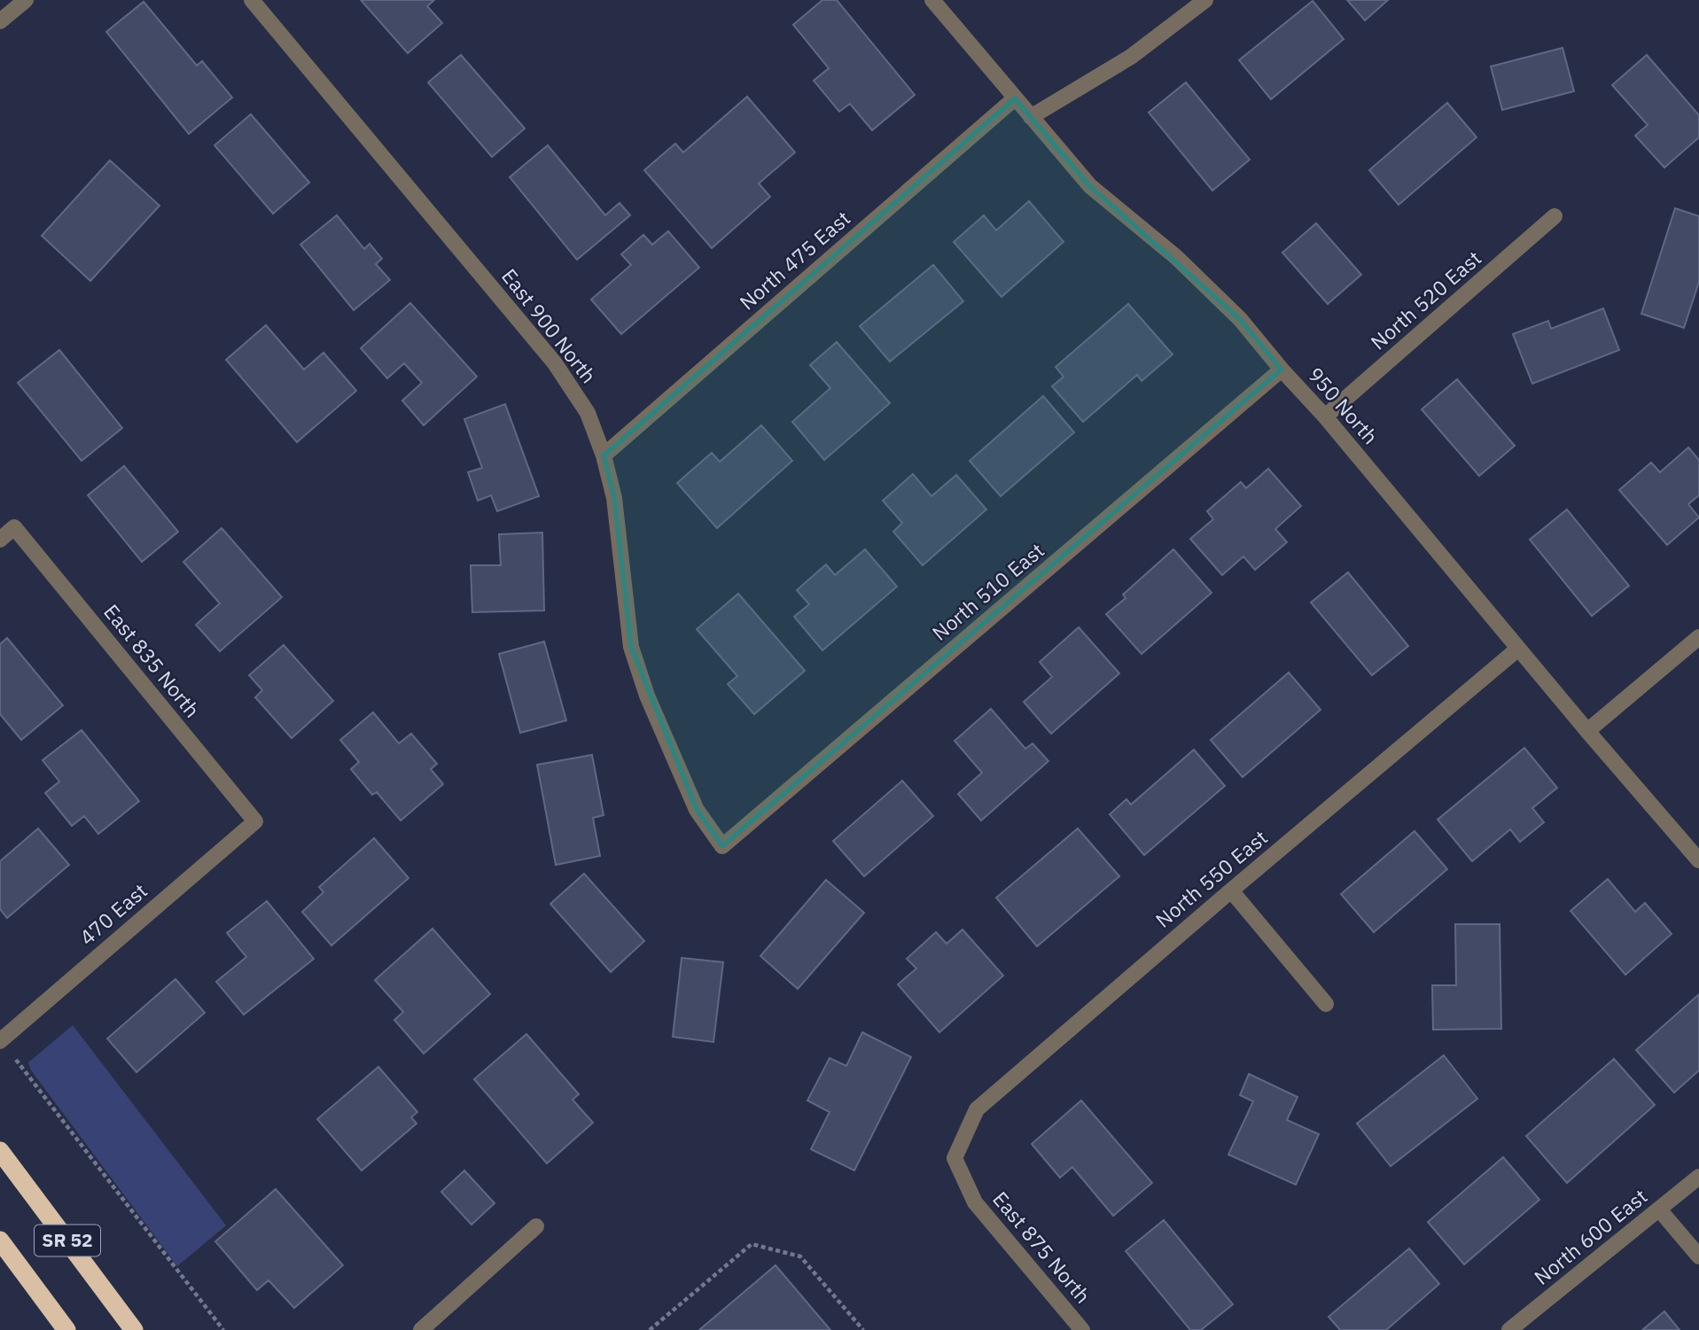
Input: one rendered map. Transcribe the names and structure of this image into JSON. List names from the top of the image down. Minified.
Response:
{"streets":{"highway":["SR 52"],"street":["North 475 East","North 520 East","East 900 North","950 North","North 510 East","East 835 North","North 550 East","470 East","North 600 East","East 875 North"]},"crossings":[["North 475 East","East 900 North"],["North 475 East","950 North"],["North 520 East","950 North"],["East 900 North","North 510 East"],["950 North","North 510 East"],["950 North","North 550 East"],["East 835 North","470 East"],["North 550 East","East 875 North"]]}
